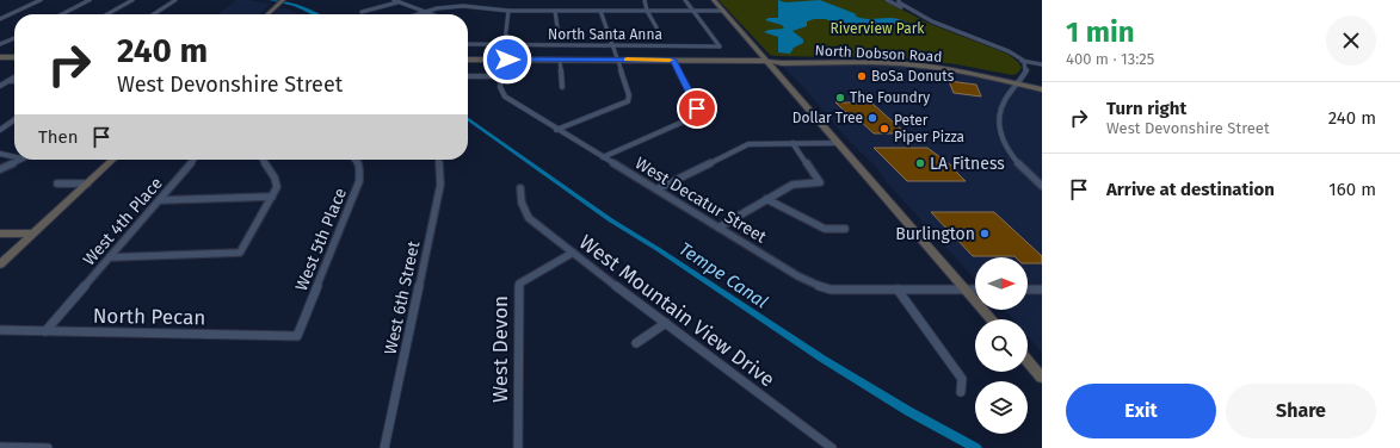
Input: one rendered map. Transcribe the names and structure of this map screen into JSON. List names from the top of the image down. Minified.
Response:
{"streets":{"main road":["North Dobson Road"],"street":["North Santa Anna","West Decatur Street","West 4th Place","West 5th Place","West 6th Street","West Mountain View Drive","North Pecan","West Devon"]},"crossings":[["North Santa Anna","West Decatur Street"],["North Dobson Road","West Decatur Street"],["West 4th Place","North Pecan"],["West 5th Place","North Pecan"],["West Mountain View Drive","West Devon"]],"water":["Tempe Canal"],"parks":["Riverview Park"],"places":["BoSa Donuts","The Foundry","Dollar Tree","Peter Piper Pizza","LA Fitness","Burlington"],"north":"right","page":{"heading":["1 min","400 m · 13:25"],"turn":["240 m","West Devonshire Street"],"list":[{"name":"Turn right","note":"West Devonshire Street","value":"240 m"},{"name":"Arrive at destination","value":"160 m"}],"then":"Then","buttons":["Exit","Share"]}}
